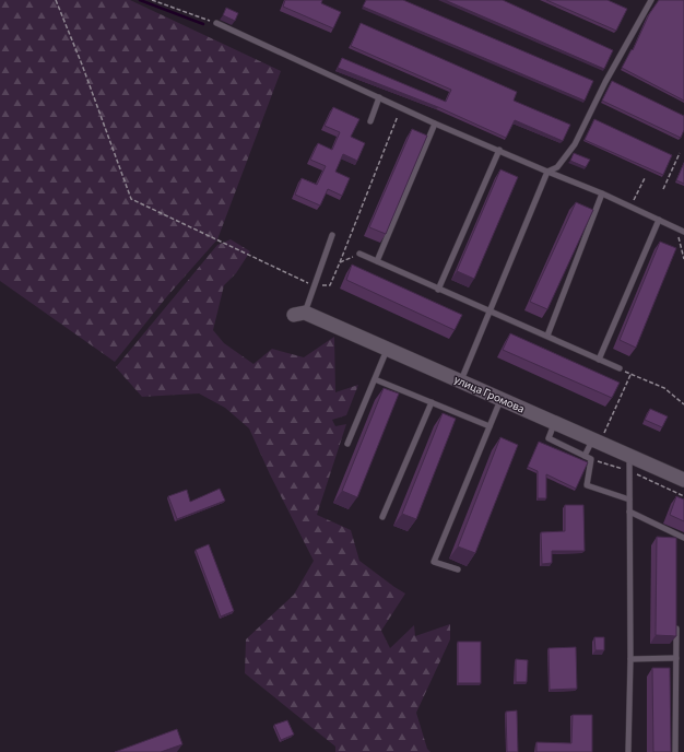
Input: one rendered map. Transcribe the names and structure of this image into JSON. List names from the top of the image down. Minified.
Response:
{"streets":{"street":["улица Громова"]}}
